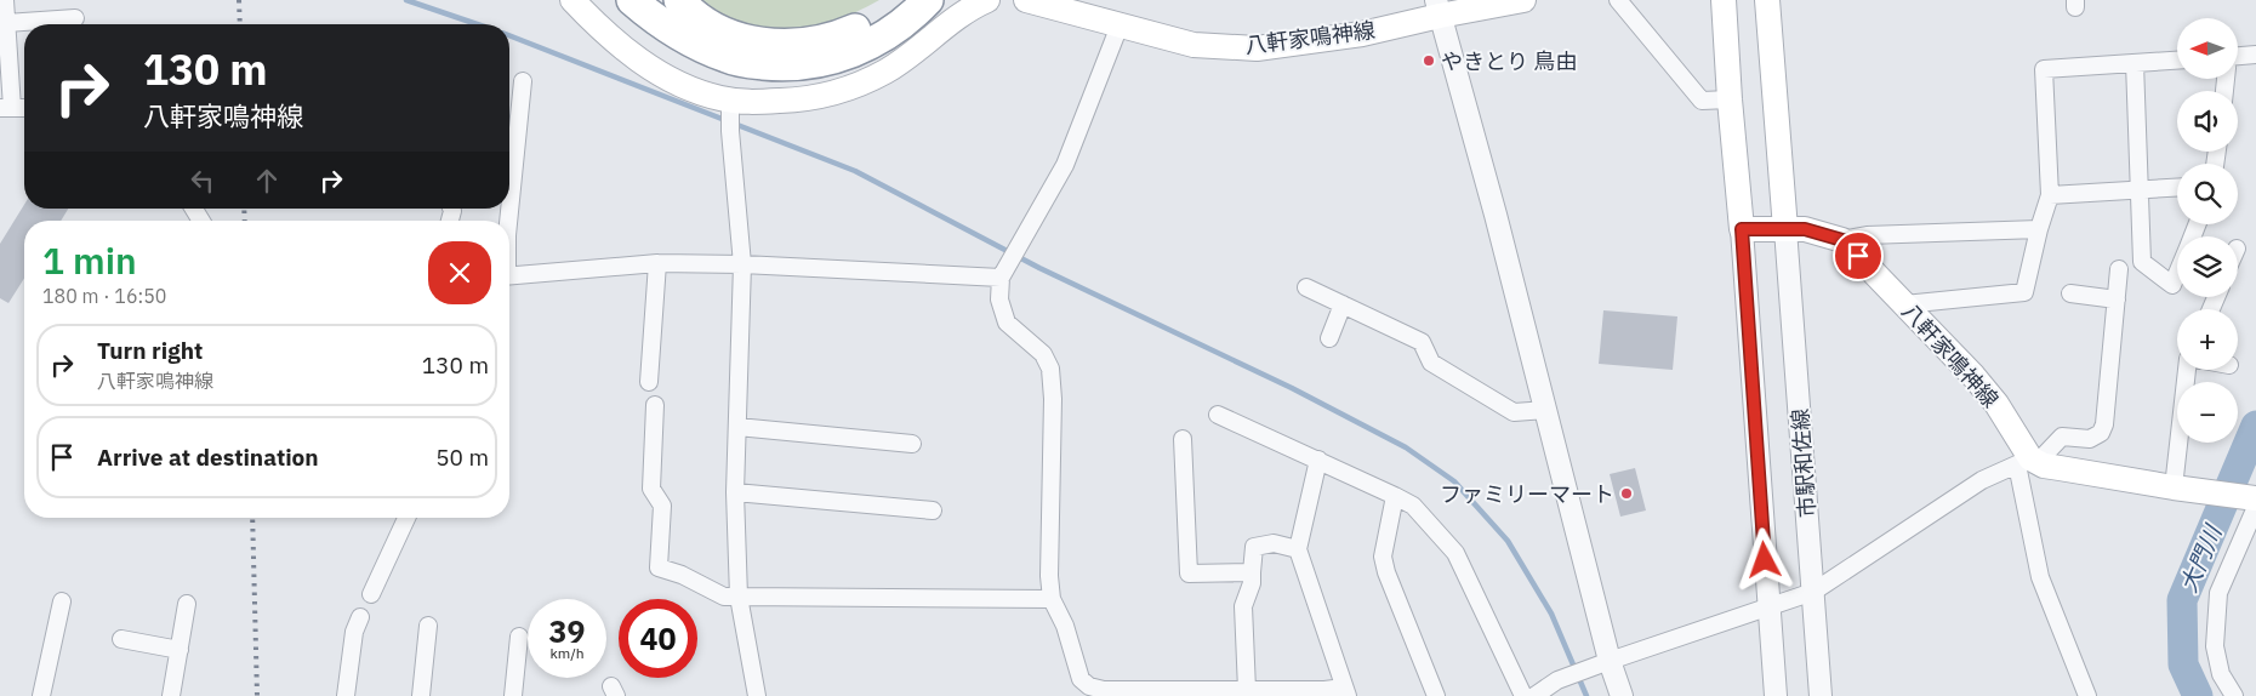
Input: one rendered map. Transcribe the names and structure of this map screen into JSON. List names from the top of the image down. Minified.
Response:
{"streets":{"main road":["八軒家鳴神線"],"street":["市駅和佐線"]},"crossings":[["八軒家鳴神線","市駅和佐線"]],"water":["大門川"],"places":["やきとり 鳥由","ファミリーマート"],"north":"left","page":{"map_buttons":["+","−"],"turn":["130 m","八軒家鳴神線"],"heading":["1 min","180 m · 16:50"],"list":[{"name":"Turn right","note":"八軒家鳴神線","value":"130 m"},{"name":"Arrive at destination","value":"50 m"}],"speed":"39 km/h","limit":"40"}}
